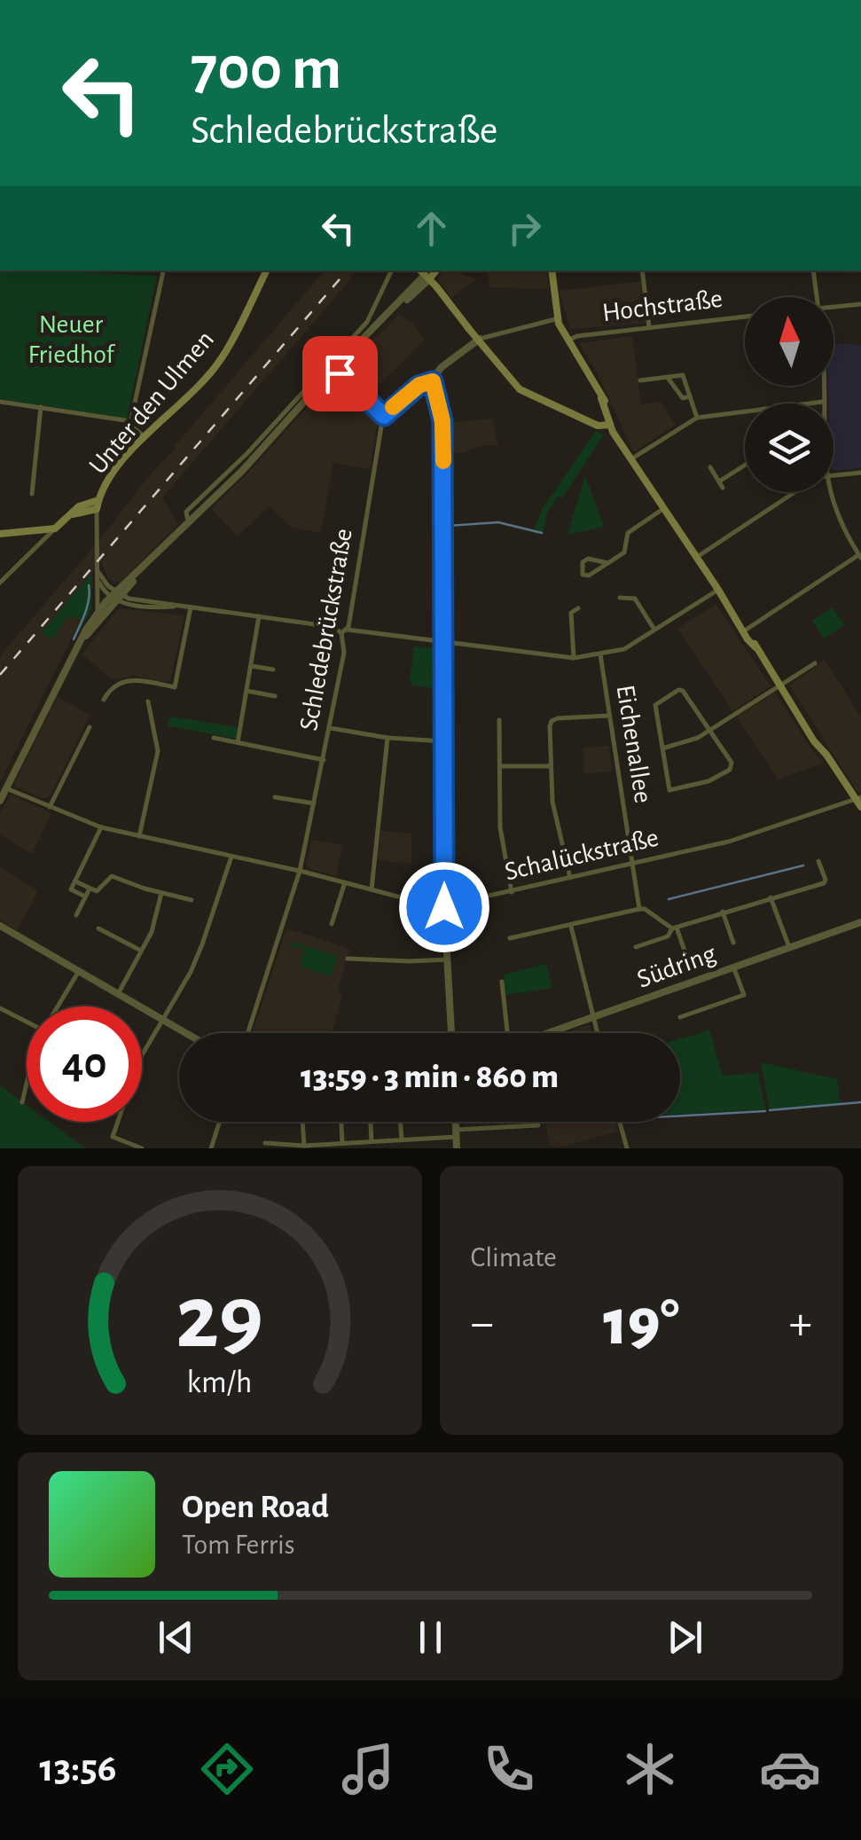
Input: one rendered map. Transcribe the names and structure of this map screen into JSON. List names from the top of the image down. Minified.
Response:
{"streets":{"main road":["Unter den Ulmen"],"street":["Hochstraße","Schledebrückstraße","Eichenallee","Schalückstraße","Südring"]},"crossings":[["Schledebrückstraße","Schalückstraße"],["Eichenallee","Schalückstraße"]],"parks":["Neuer Friedhof"],"north":"top","page":{"turn":["700 m","Schledebrückstraße"],"limit":"40","trip":"13:59 · 3 min · 860 m","tile":"Climate","heat":["−","19°","+"],"song":["Open Road","Tom Ferris"],"tabs":"13:56","gauge":["29","km/h"]}}
